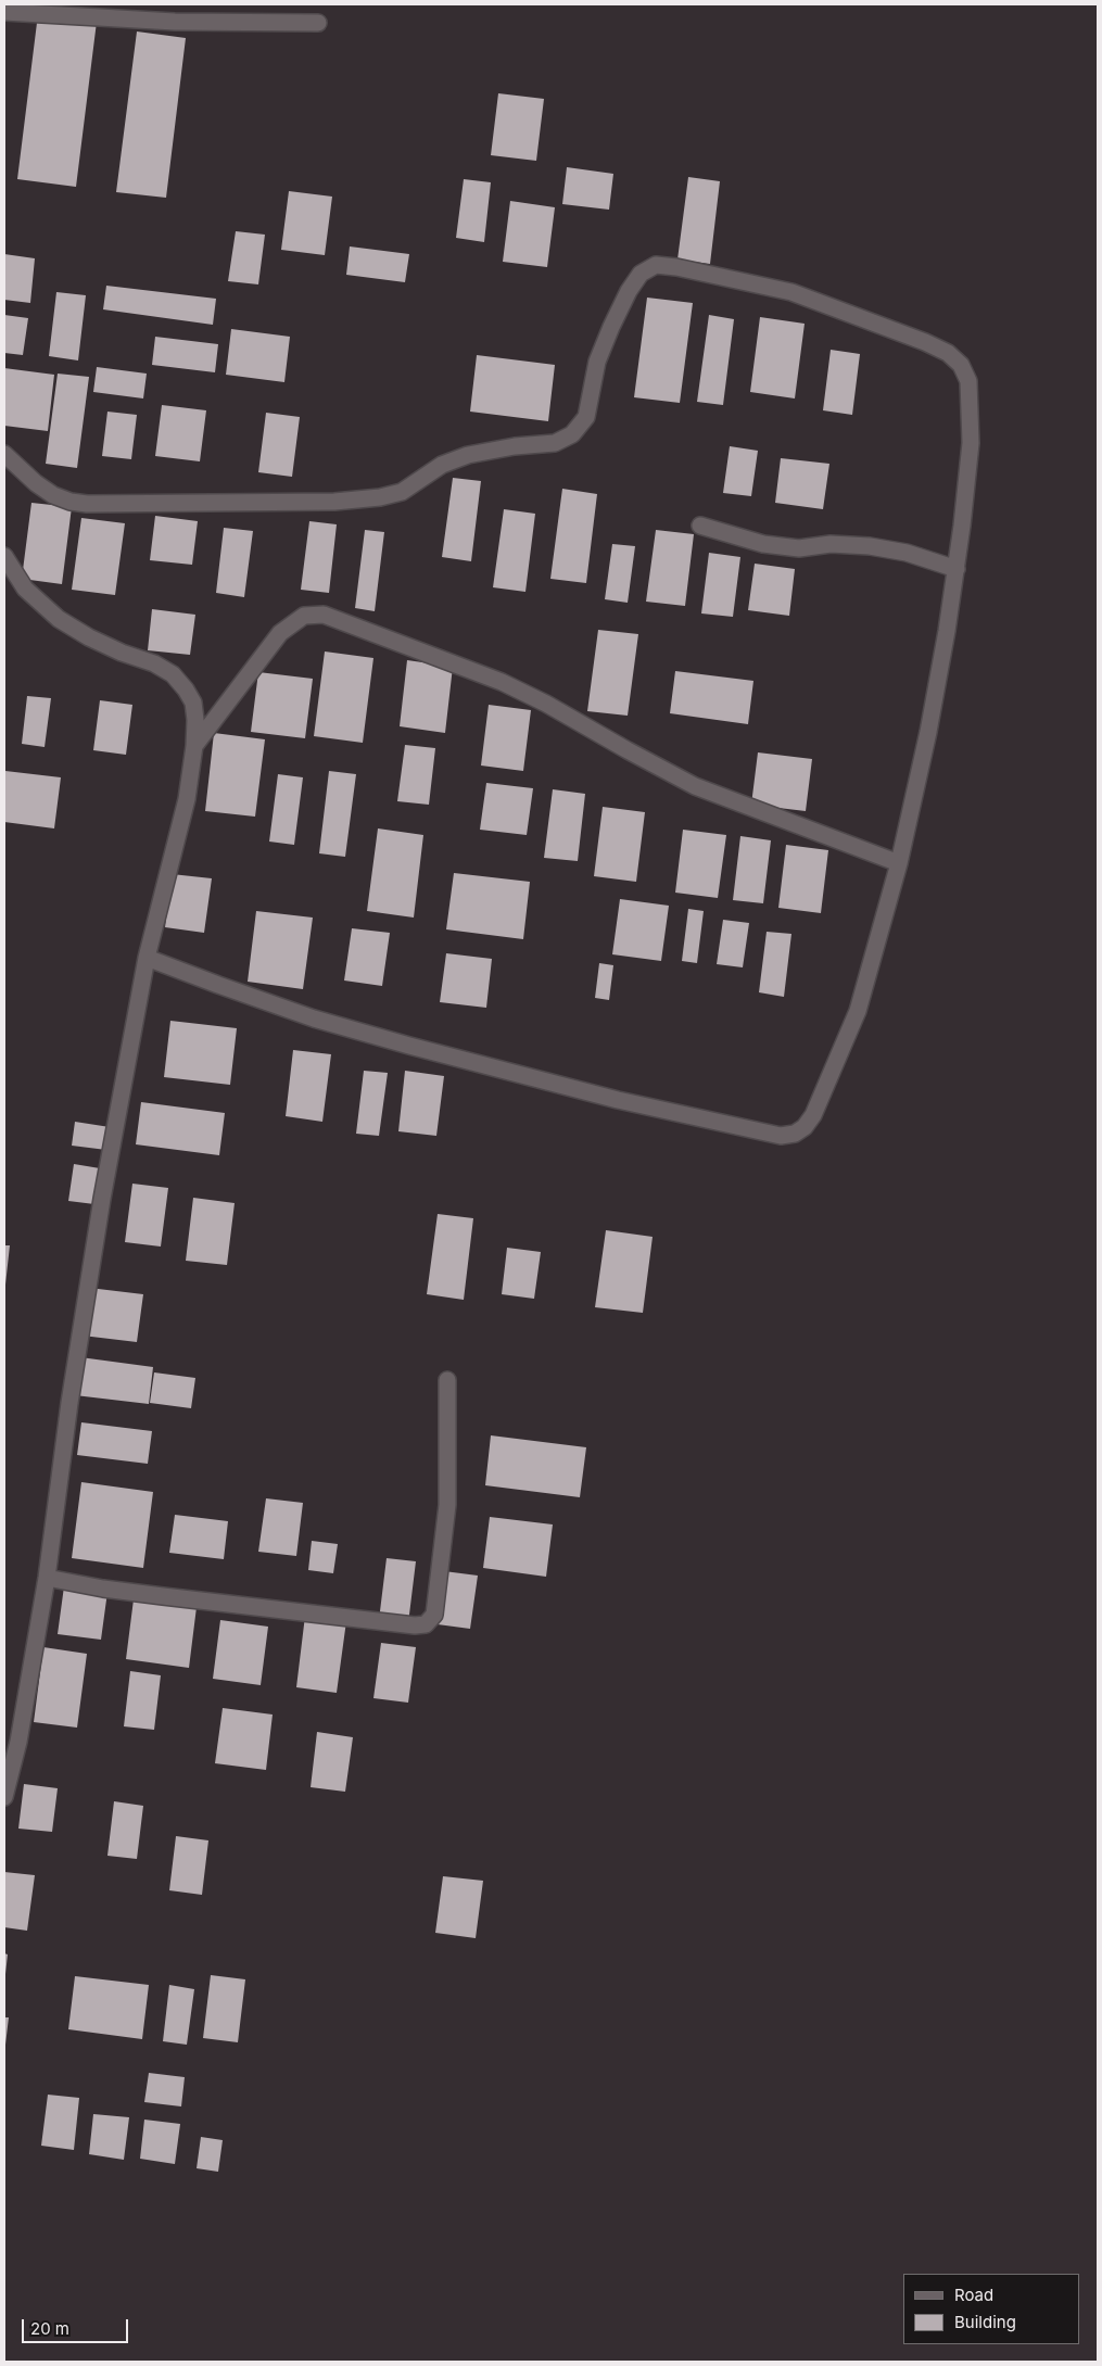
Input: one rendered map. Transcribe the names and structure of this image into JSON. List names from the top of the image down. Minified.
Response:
{"legend":["Road","Building"],"scale_bar":"20 m"}
